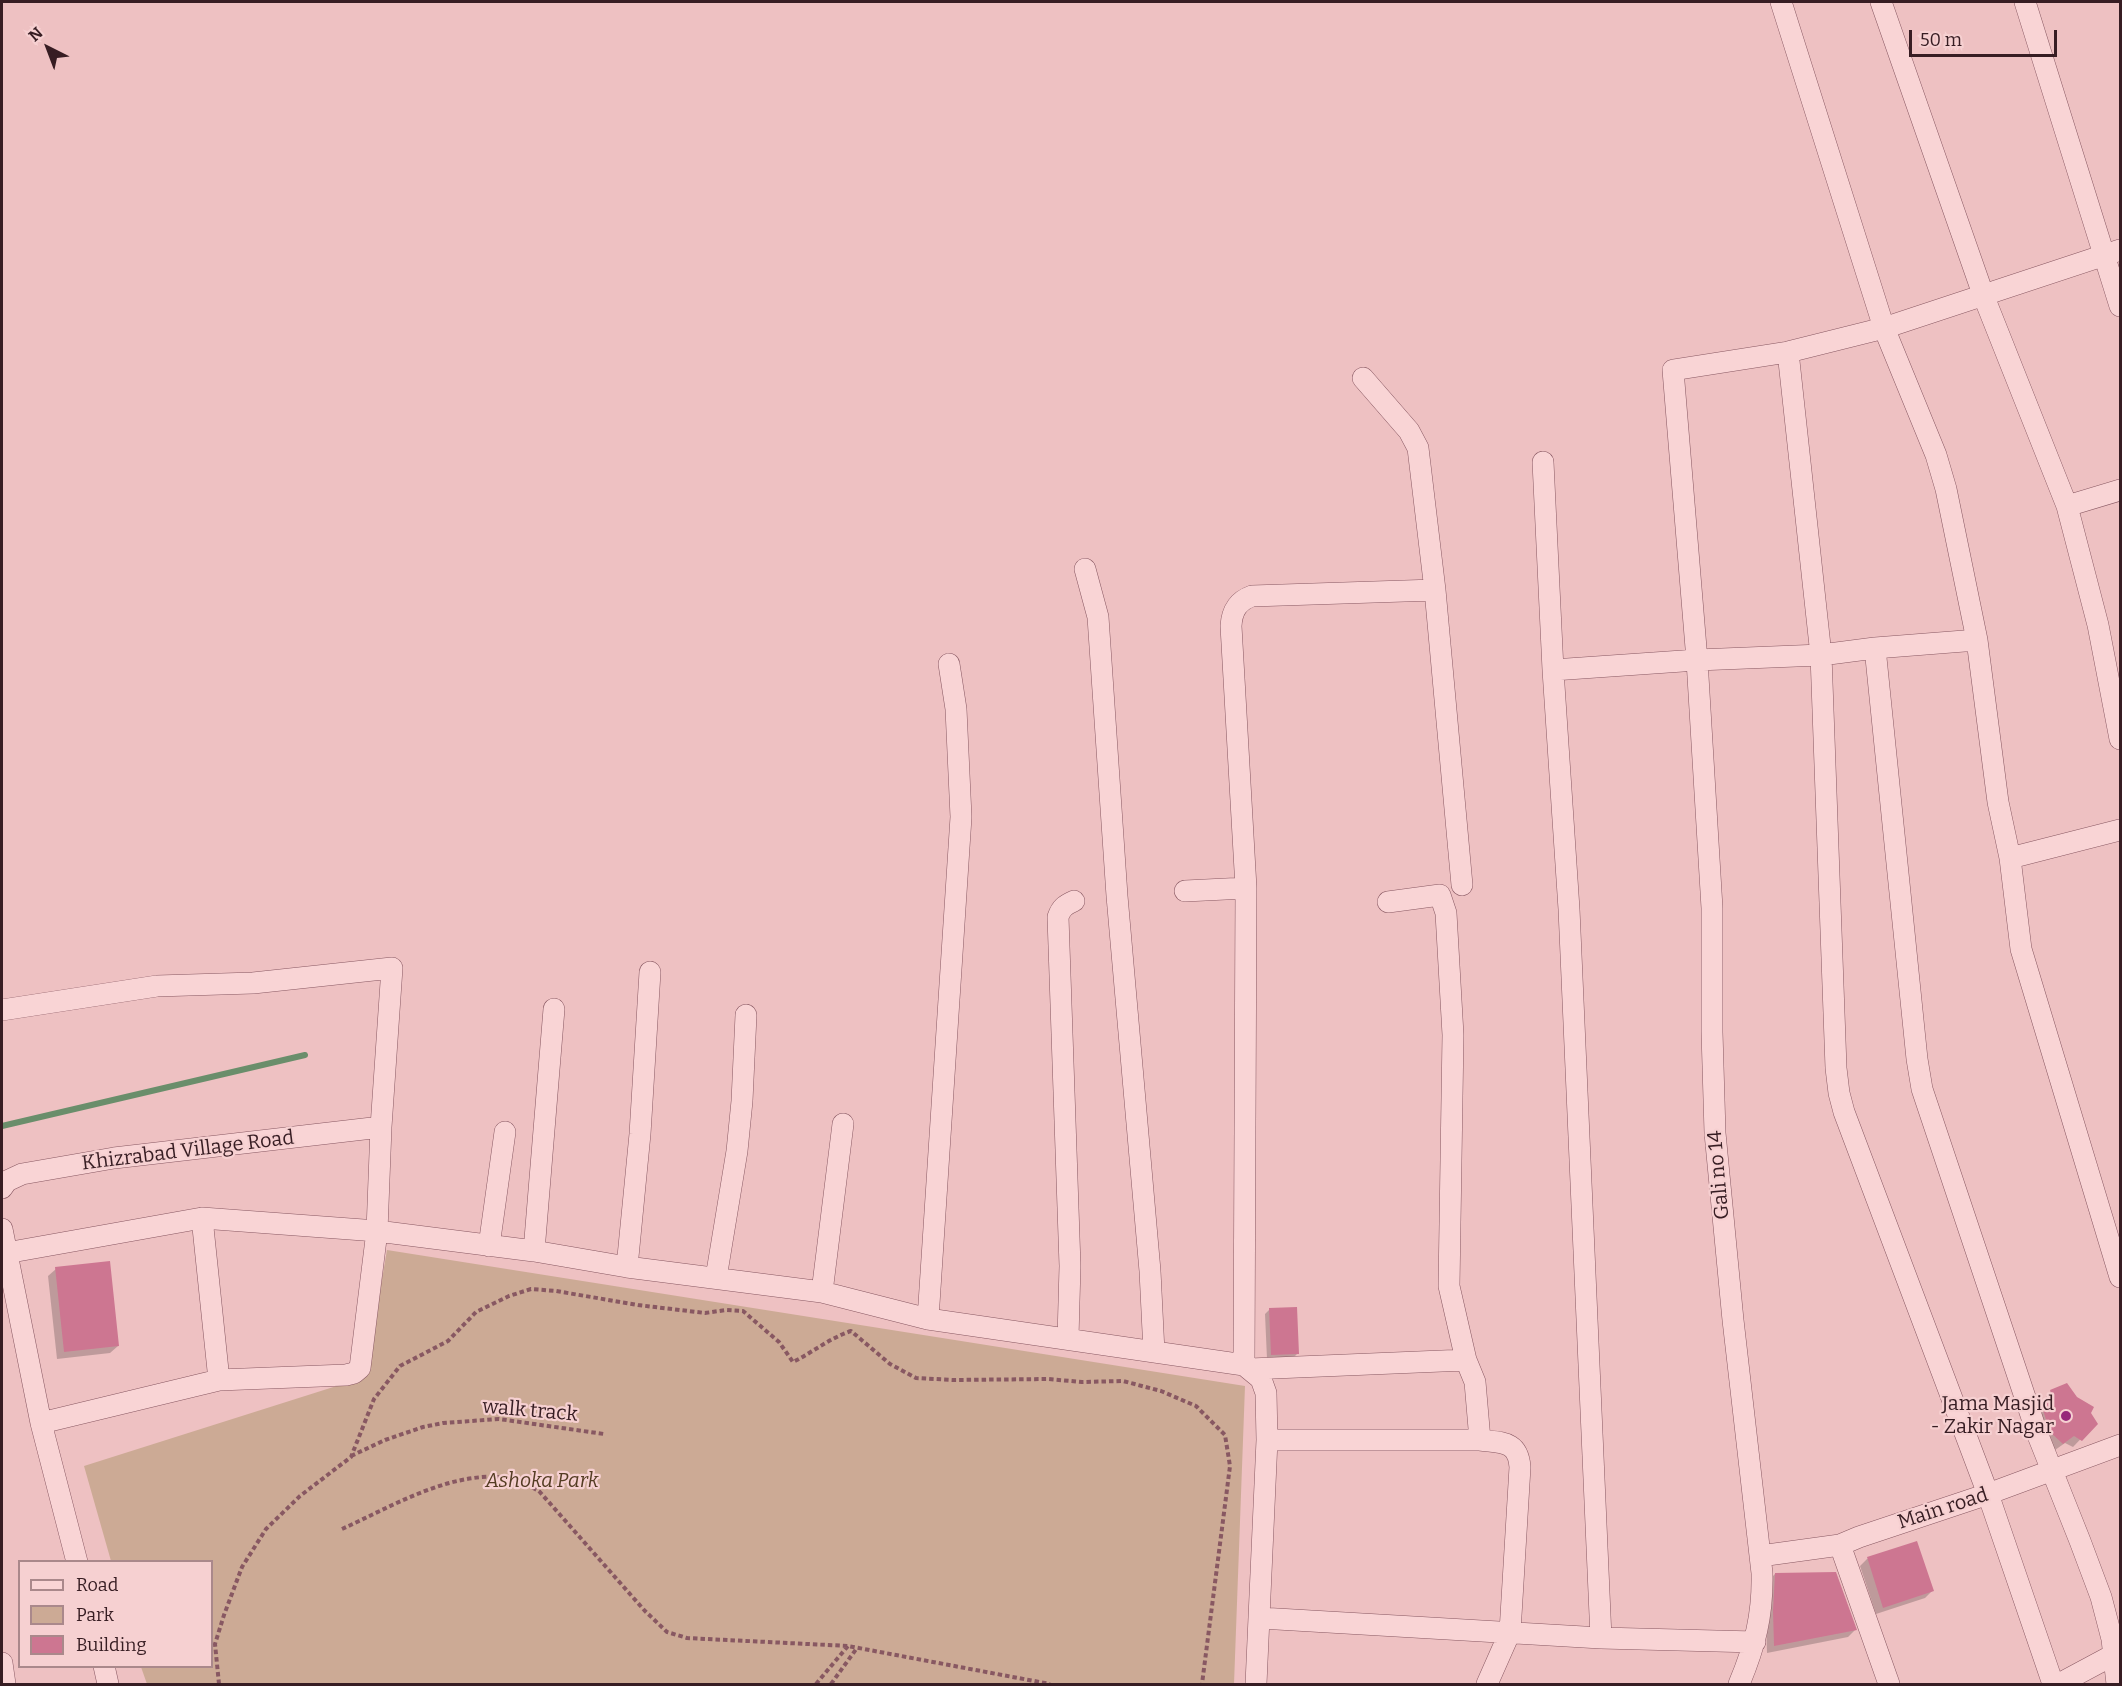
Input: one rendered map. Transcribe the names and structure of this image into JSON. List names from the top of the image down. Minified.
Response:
{"streets":{"street":["Khizrabad Village Road","Gali no 14","Main road"],"path":["walk track"]},"crossings":[["Gali no 14","Main road"]],"parks":["Ashoka Park"],"places":["Jama Masjid - Zakir Nagar"],"legend":["Road","Park","Building"],"scale_bar":"50 m","north":"top left"}
